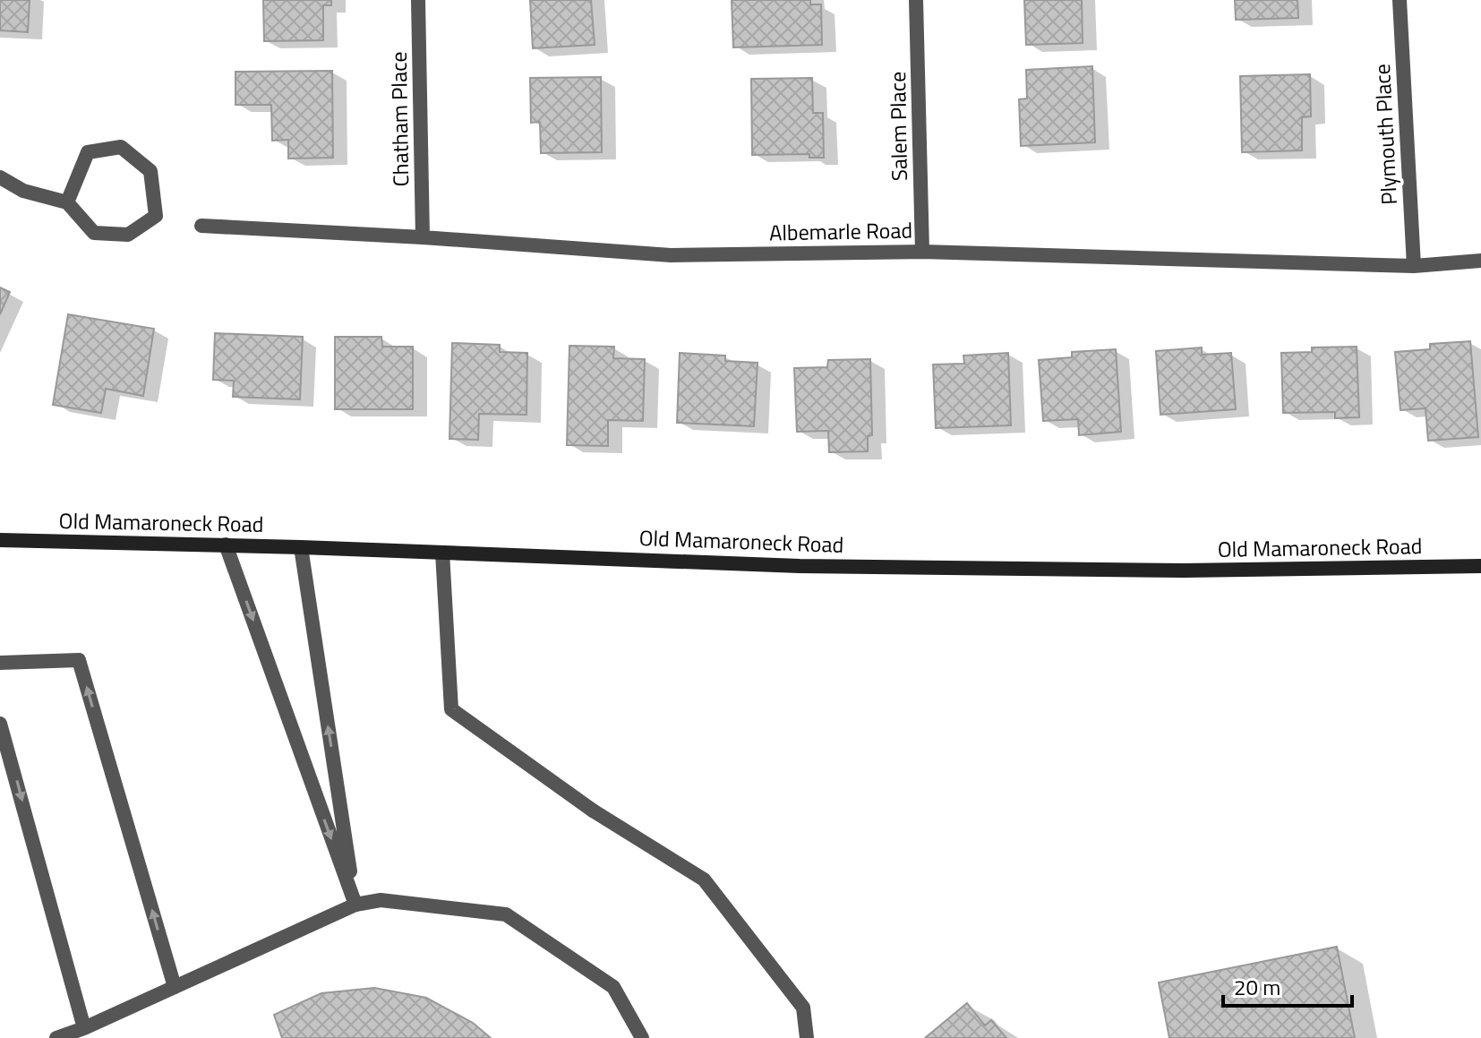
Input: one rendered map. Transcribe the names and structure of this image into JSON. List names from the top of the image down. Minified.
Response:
{"streets":{"main road":["Old Mamaroneck Road"],"street":["Chatham Place","Salem Place","Plymouth Place","Albemarle Road"]},"crossings":[["Chatham Place","Albemarle Road"],["Salem Place","Albemarle Road"],["Plymouth Place","Albemarle Road"]],"scale_bar":"20 m"}
